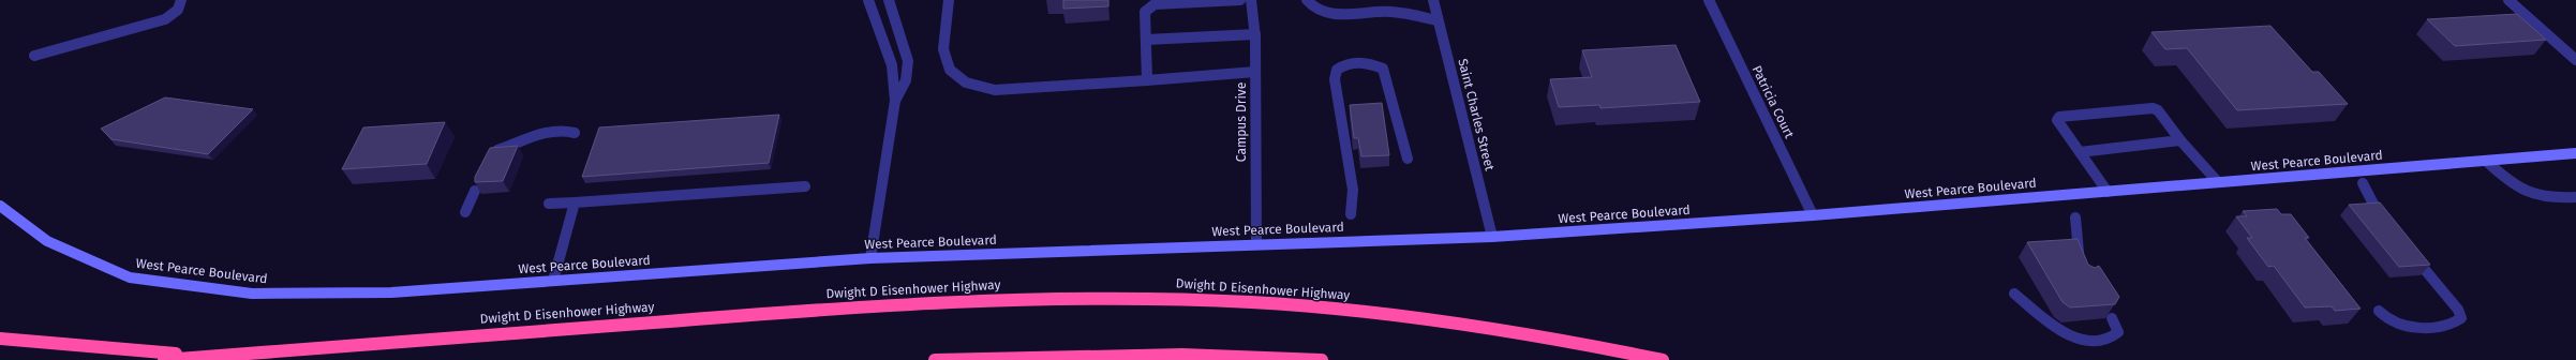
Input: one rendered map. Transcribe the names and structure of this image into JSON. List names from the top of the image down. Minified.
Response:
{"streets":{"highway":["Dwight D Eisenhower Highway"],"main road":["West Pearce Boulevard"],"street":["Patricia Court","Saint Charles Street","Campus Drive"]},"crossings":[["Patricia Court","West Pearce Boulevard"],["Saint Charles Street","West Pearce Boulevard"],["Campus Drive","West Pearce Boulevard"]]}
